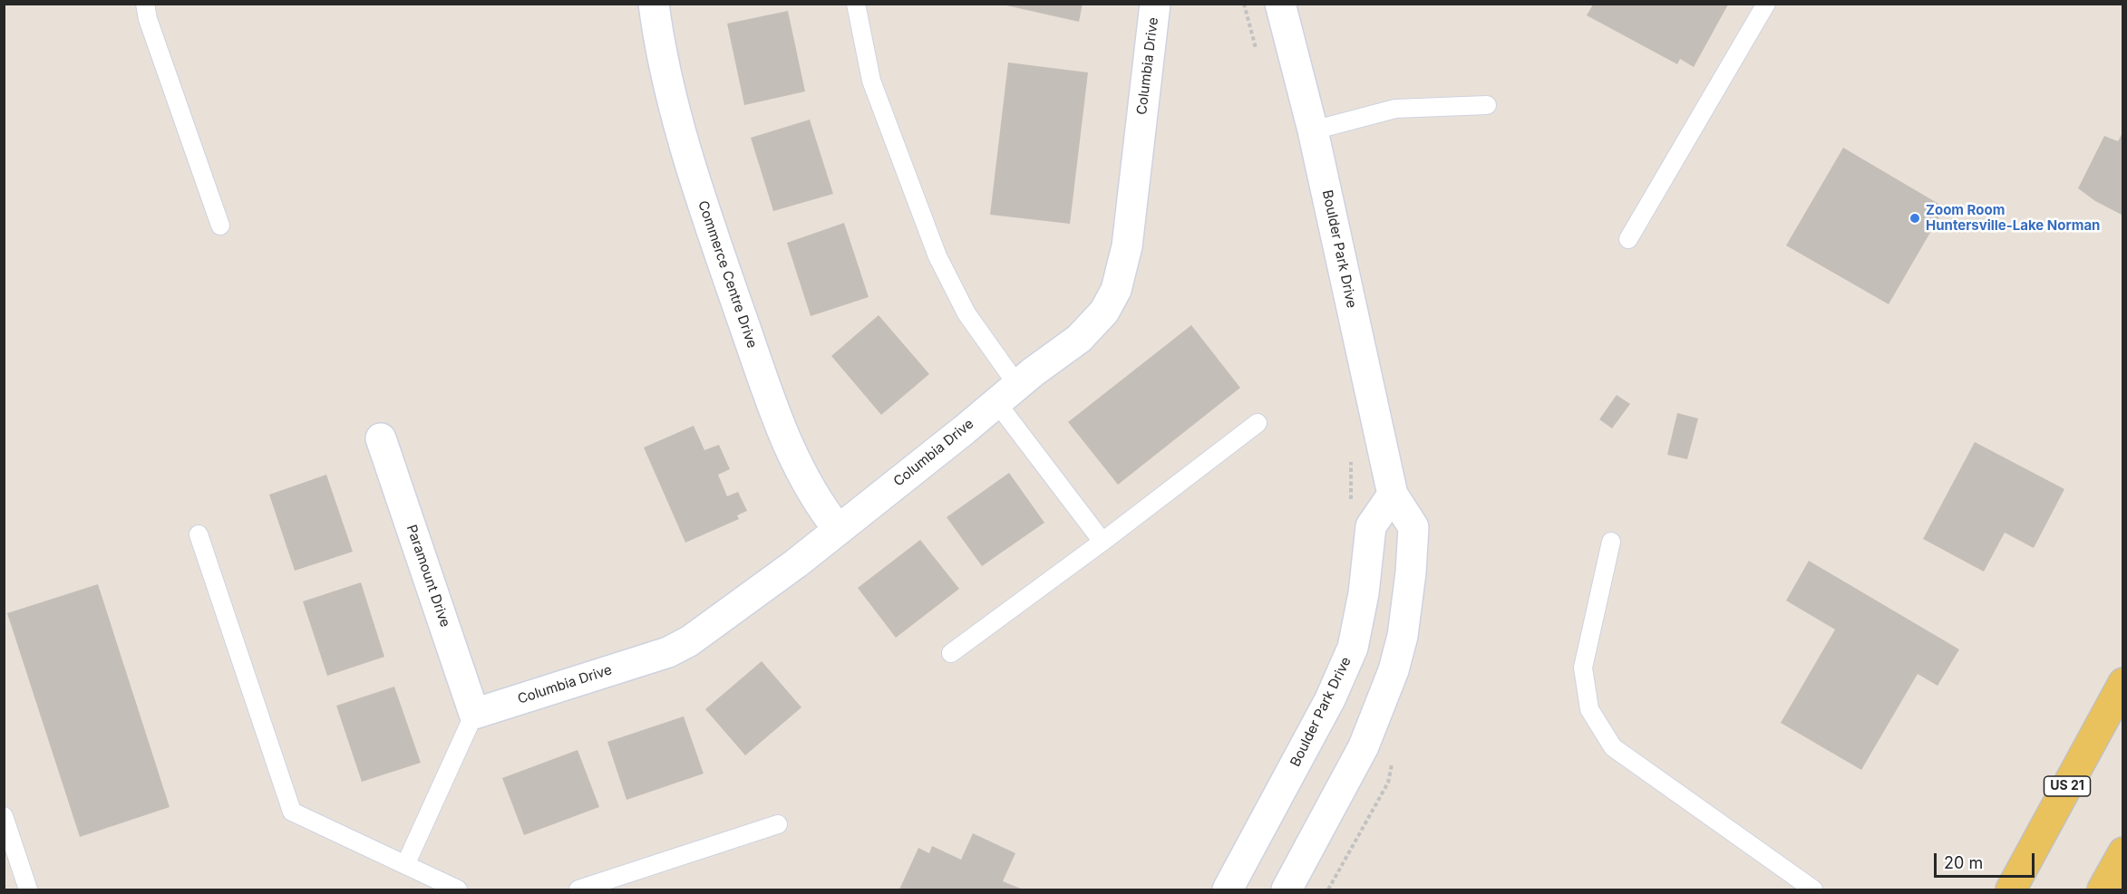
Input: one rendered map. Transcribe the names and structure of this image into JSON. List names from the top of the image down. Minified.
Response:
{"streets":{"main road":["US 21"],"street":["Columbia Drive","Boulder Park Drive","Commerce Centre Drive","Paramount Drive"]},"crossings":[["Columbia Drive","Commerce Centre Drive"],["Columbia Drive","Paramount Drive"]],"places":["Zoom Room Huntersville-Lake Norman"],"scale_bar":"20 m"}
